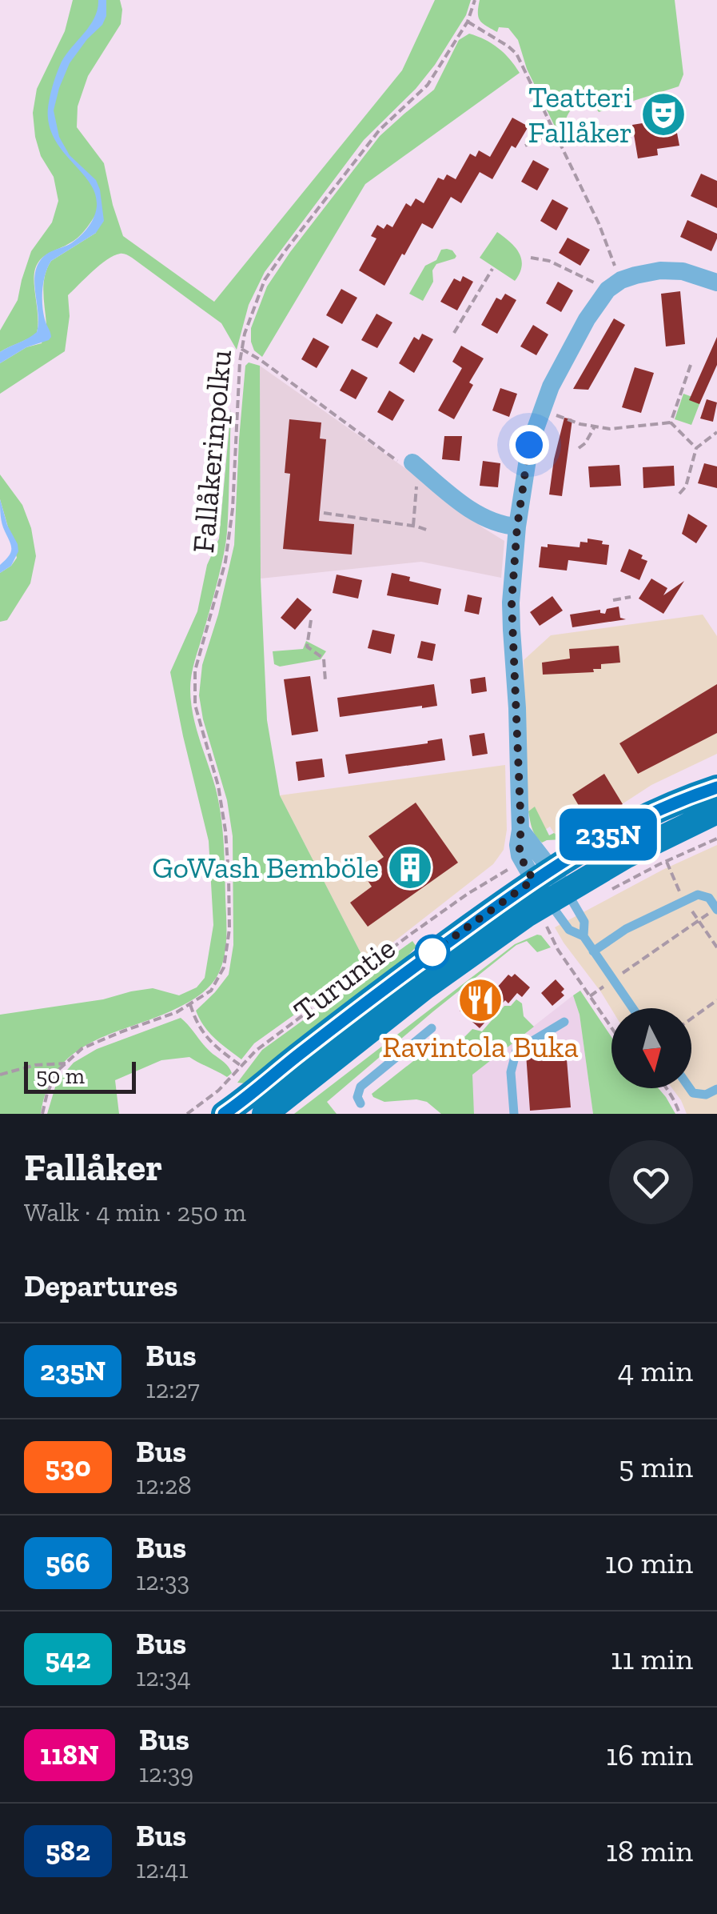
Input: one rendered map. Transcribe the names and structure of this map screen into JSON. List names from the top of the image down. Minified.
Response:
{"streets":{"main road":["Turuntie"],"path":["Fallåkerinpolku"]},"places":{"theatre":["Teatteri Fallåker"],"building":["GoWash Bemböle"],"restaurant":["Ravintola Buka"]},"lines":["bus line 235N"],"scale_bar":"50 m","north":"bottom","page":{"on_map":"235N","scale":"50 m","heading":[["Fallåker","Walk · 4 min · 250 m"],"Departures"],"list":[{"mark":"235N","name":"Bus","note":"12:27","value":"4 min"},{"mark":"530","name":"Bus","note":"12:28","value":"5 min"},{"mark":"566","name":"Bus","note":"12:33","value":"10 min"},{"mark":"542","name":"Bus","note":"12:34","value":"11 min"},{"mark":"118N","name":"Bus","note":"12:39","value":"16 min"},{"mark":"582","name":"Bus","note":"12:41","value":"18 min"}]}}
